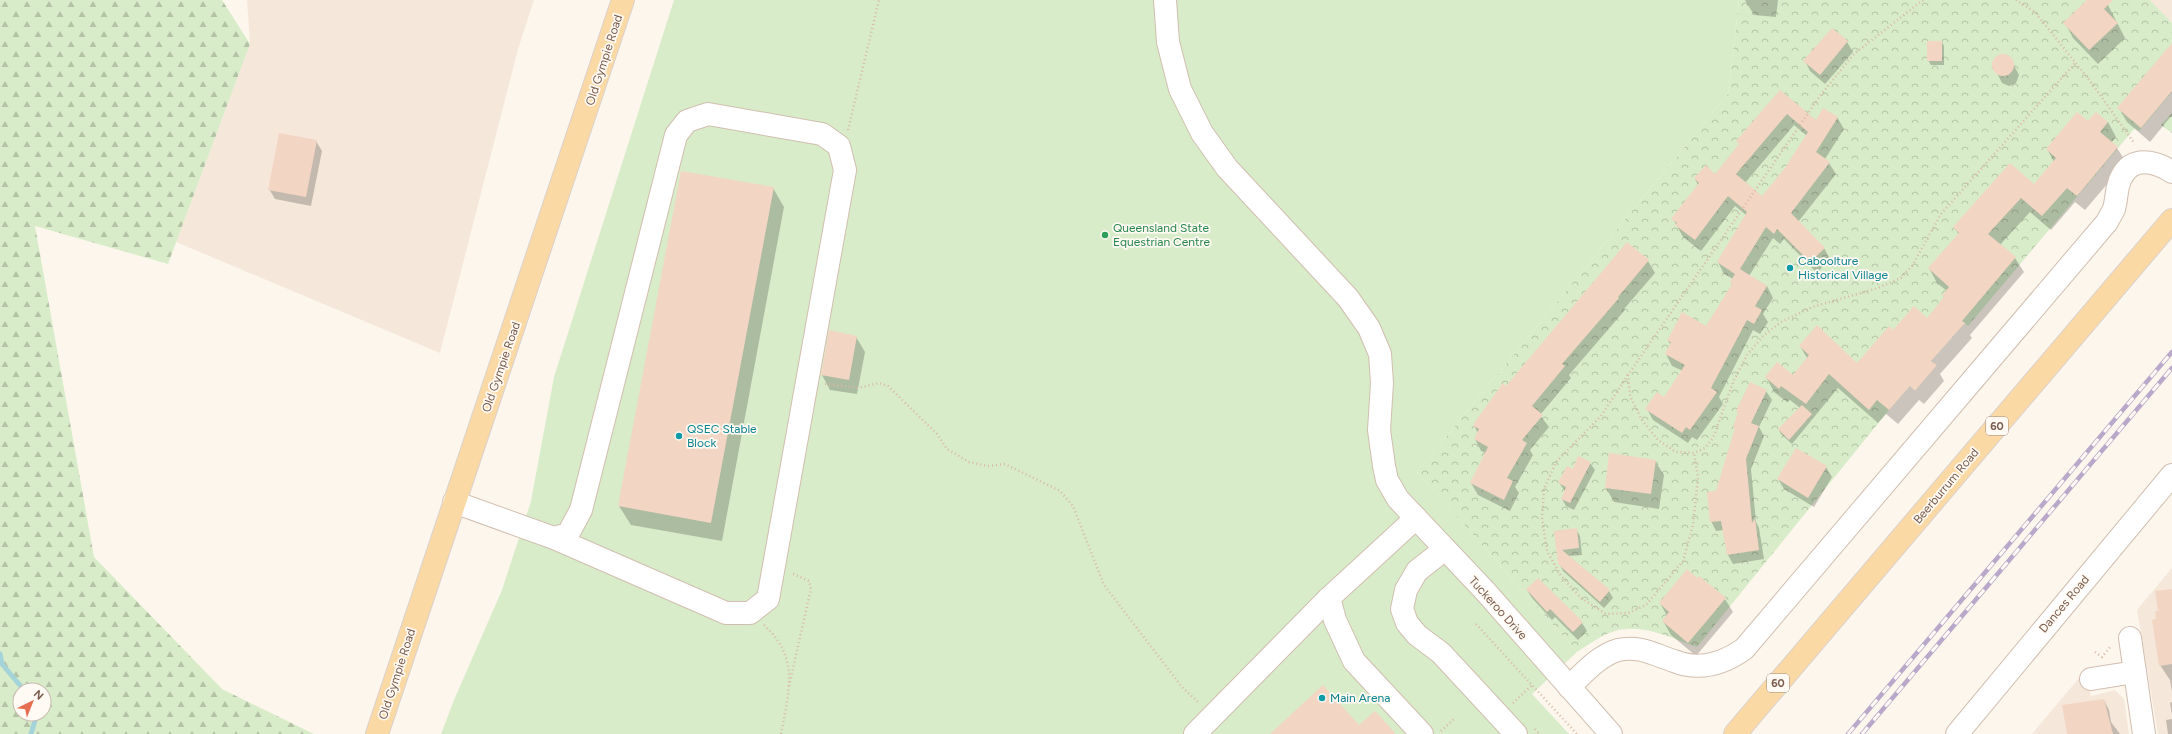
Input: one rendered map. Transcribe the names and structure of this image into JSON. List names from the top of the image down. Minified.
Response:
{"streets":{"main road":["Old Gympie Road","60","Beerburrum Road"],"street":["Dances Road","Tuckeroo Drive"]},"places":["Queensland State Equestrian Centre","Caboolture Historical Village","QSEC Stable Block","Main Arena"],"north":"top right"}
